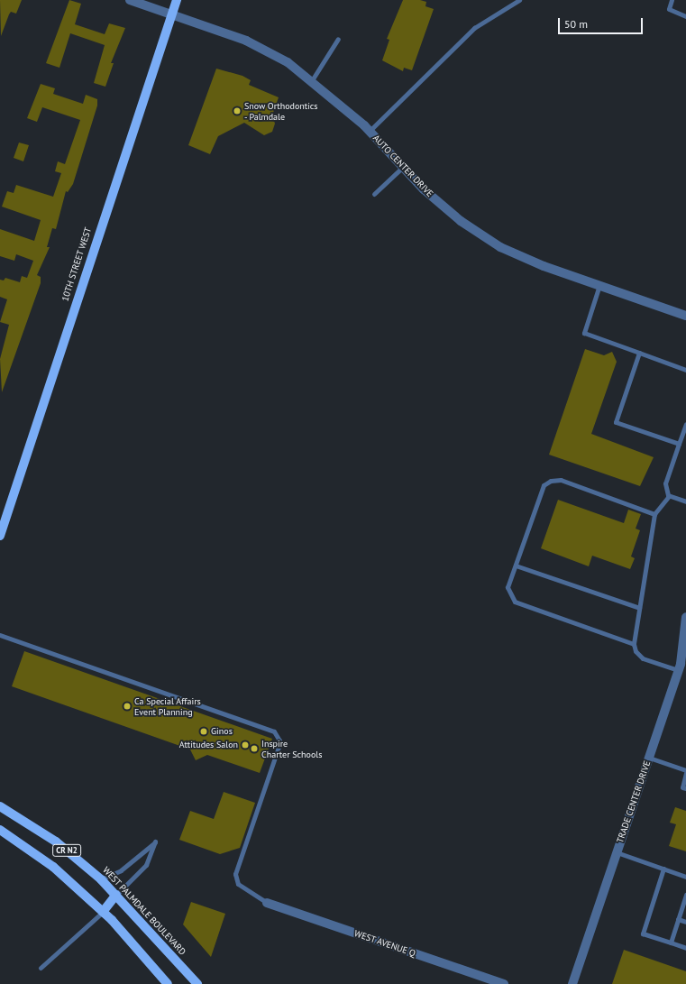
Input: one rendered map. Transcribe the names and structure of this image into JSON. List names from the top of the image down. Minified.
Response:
{"streets":{"main road":["10TH STREET WEST","CR N2","WEST PALMDALE BOULEVARD"],"street":["AUTO CENTER DRIVE","TRADE CENTER DRIVE","WEST AVENUE Q"]},"crossings":[["AUTO CENTER DRIVE","10TH STREET WEST"]],"places":["Snow Orthodontics - Palmdale","Ca Special Affairs Event Planning","Ginos","Attitudes Salon","Inspire Charter Schools"],"scale_bar":"50 m"}
